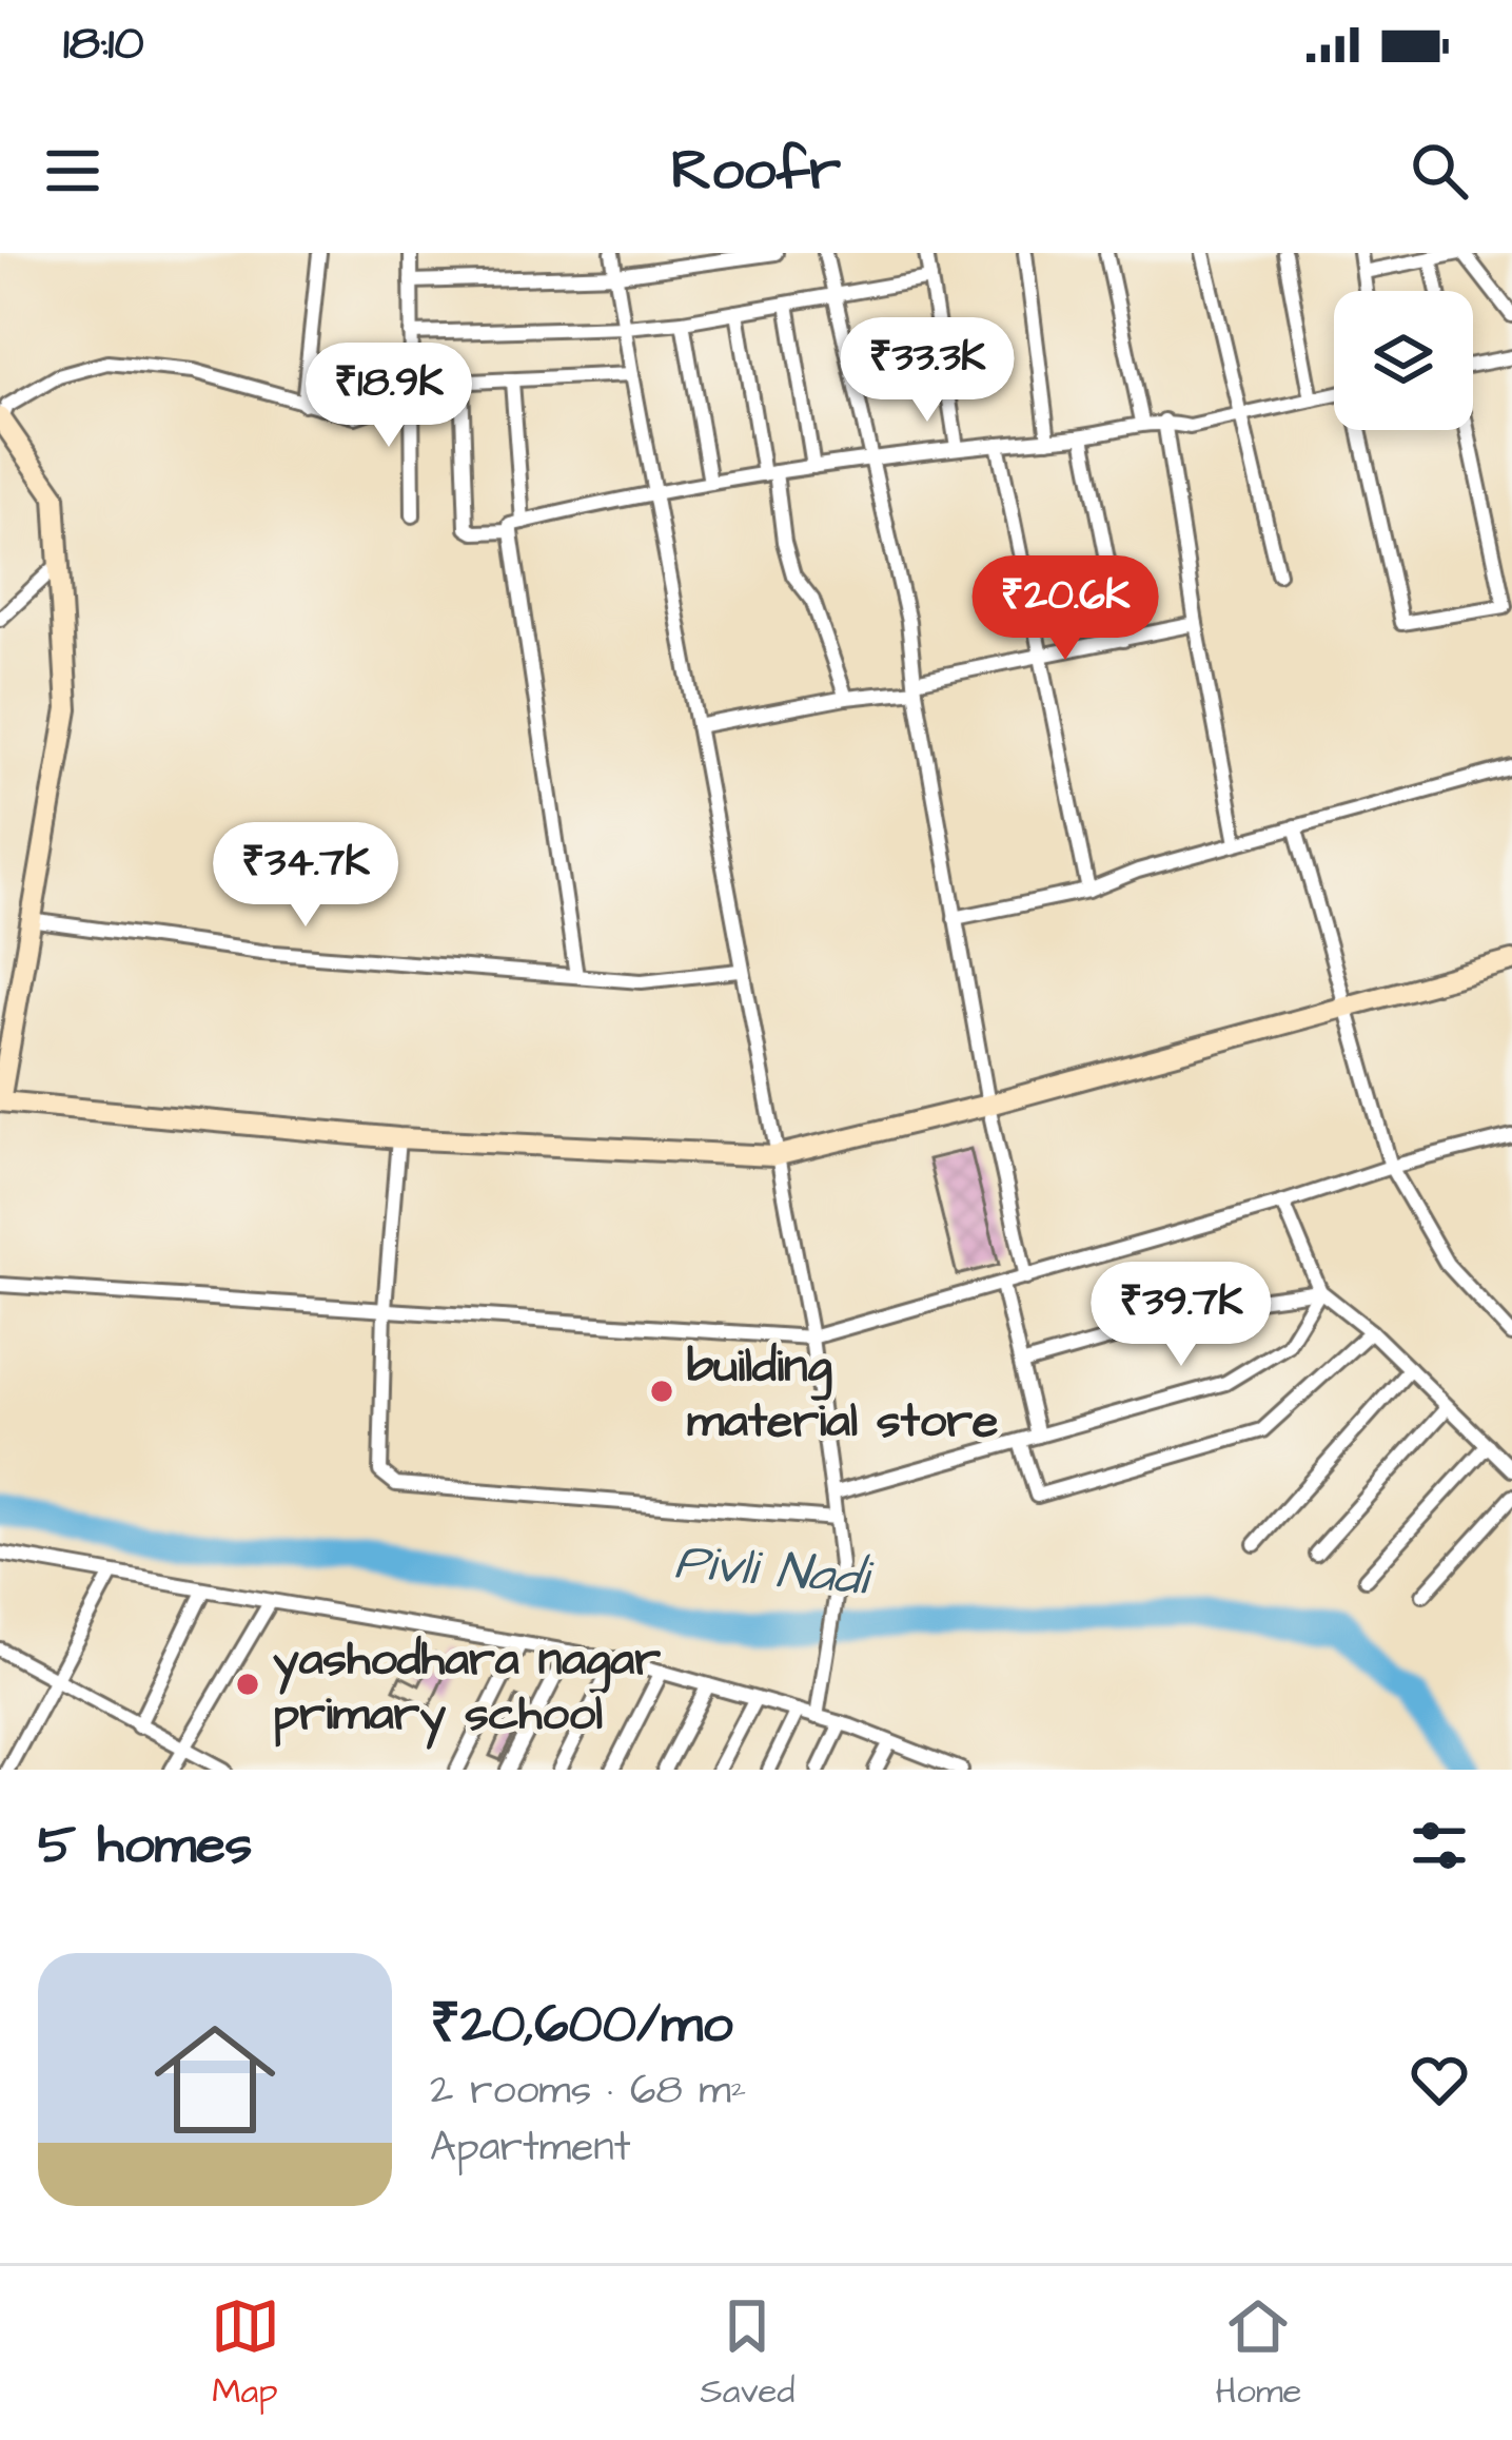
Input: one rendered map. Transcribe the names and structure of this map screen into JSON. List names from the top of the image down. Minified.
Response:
{"water":["Pivli Nadi"],"places":["building material store","yashodhara nagar primary school"],"page":{"status":"18:10","header":"Roofr","price":["₹33.3K","₹18.9K","₹20.6K","₹34.7K","₹39.7K"],"heading":"5 homes","list":[{"name":"₹20,600/mo","note":"2 rooms · 68 m² · Apartment"}],"tabs":["Map","Saved","Home"]}}
